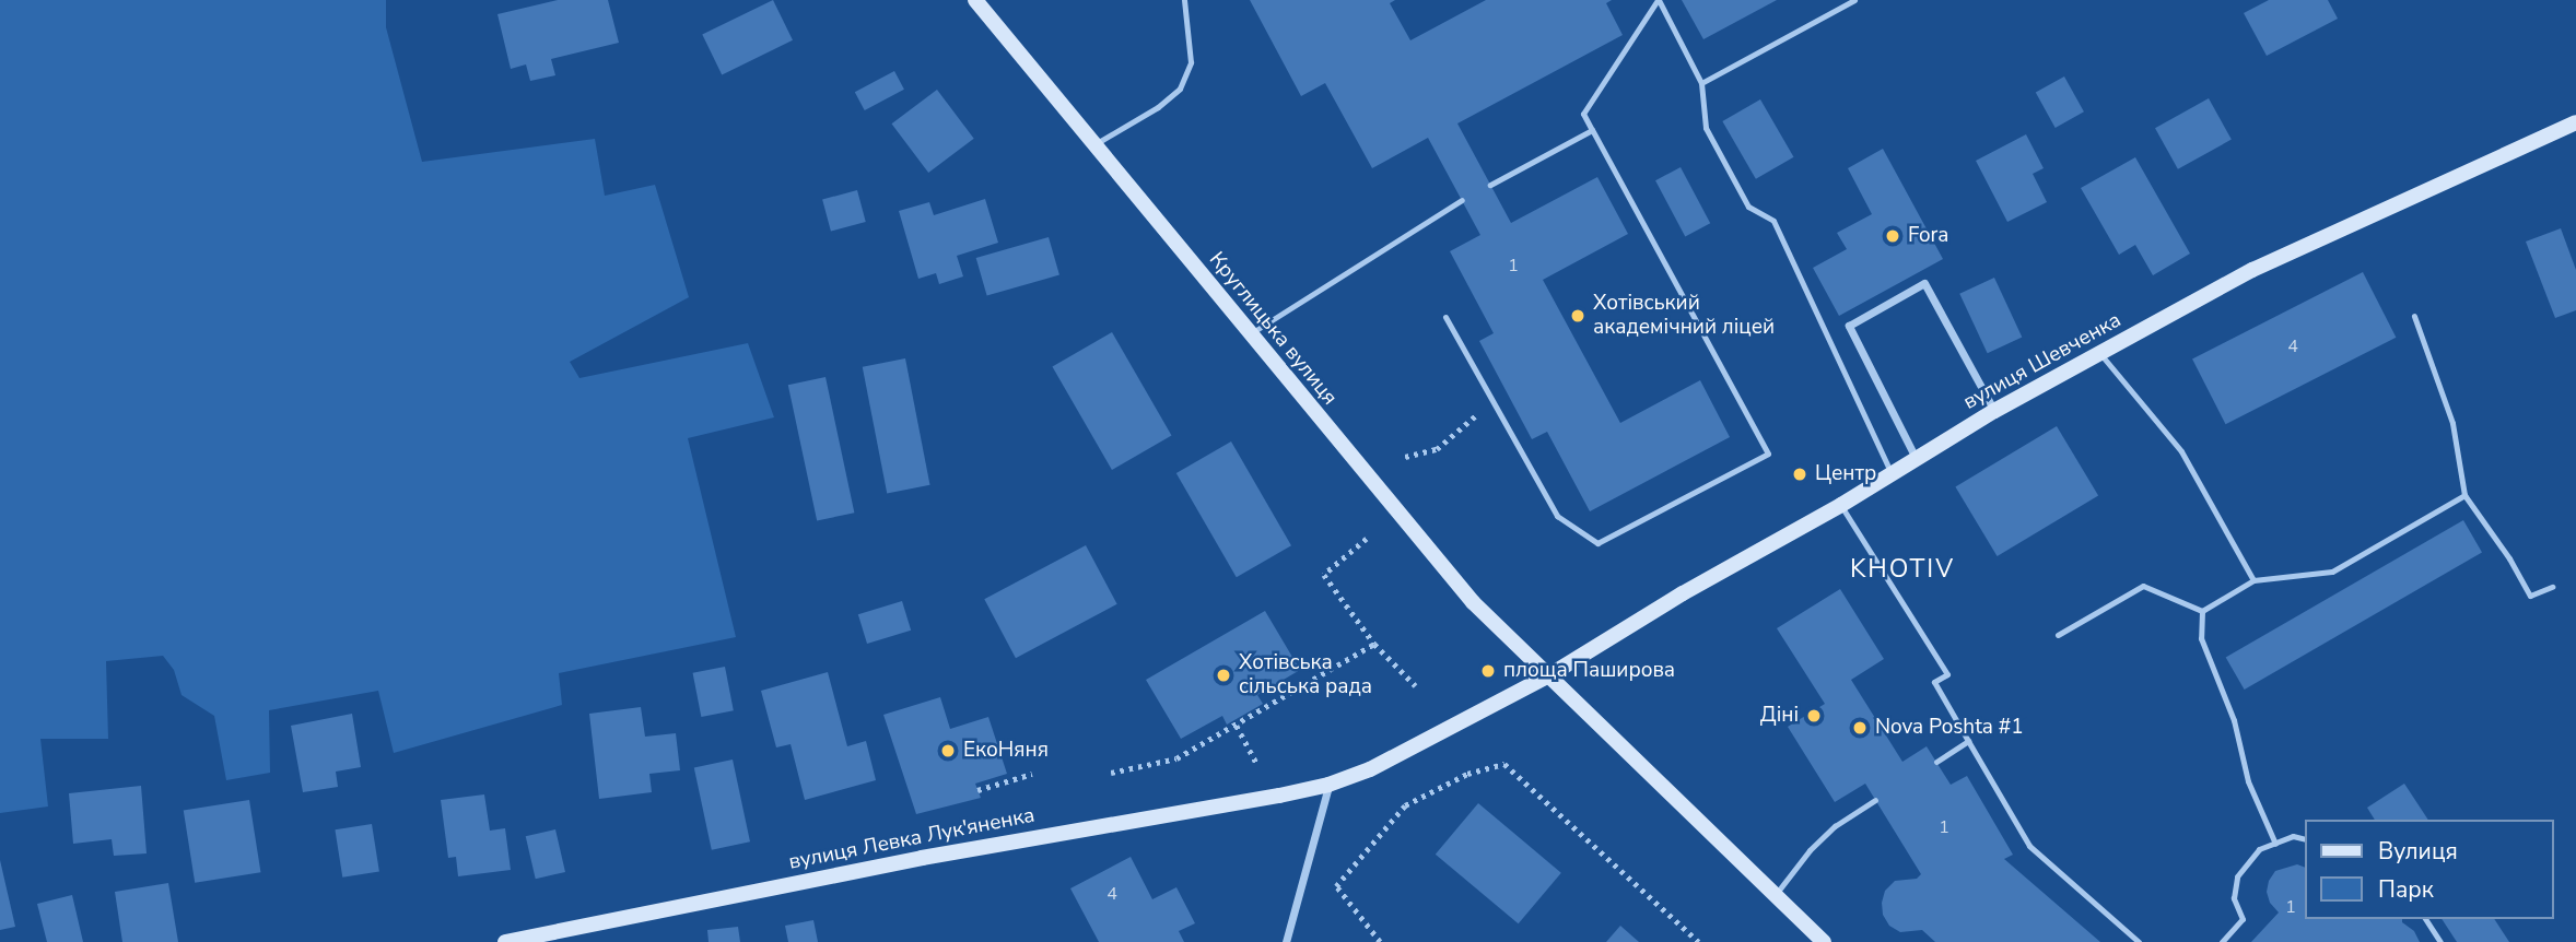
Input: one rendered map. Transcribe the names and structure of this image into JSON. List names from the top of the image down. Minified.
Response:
{"streets":{"street":["Круглицька вулиця","вулиця Шевченка","вулиця Левка Лук'яненка"]},"crossings":[["Круглицька вулиця","вулиця Шевченка"]],"districts":["KHOTIV"],"places":["Fora","Хотівський академічний ліцей","Центр","площа Паширова","Хотівська сільська рада","Діні","Nova Poshta #1","ЕкоНяня"],"house_numbers":["1","4","1","4","1"],"legend":["Вулиця","Парк"]}
